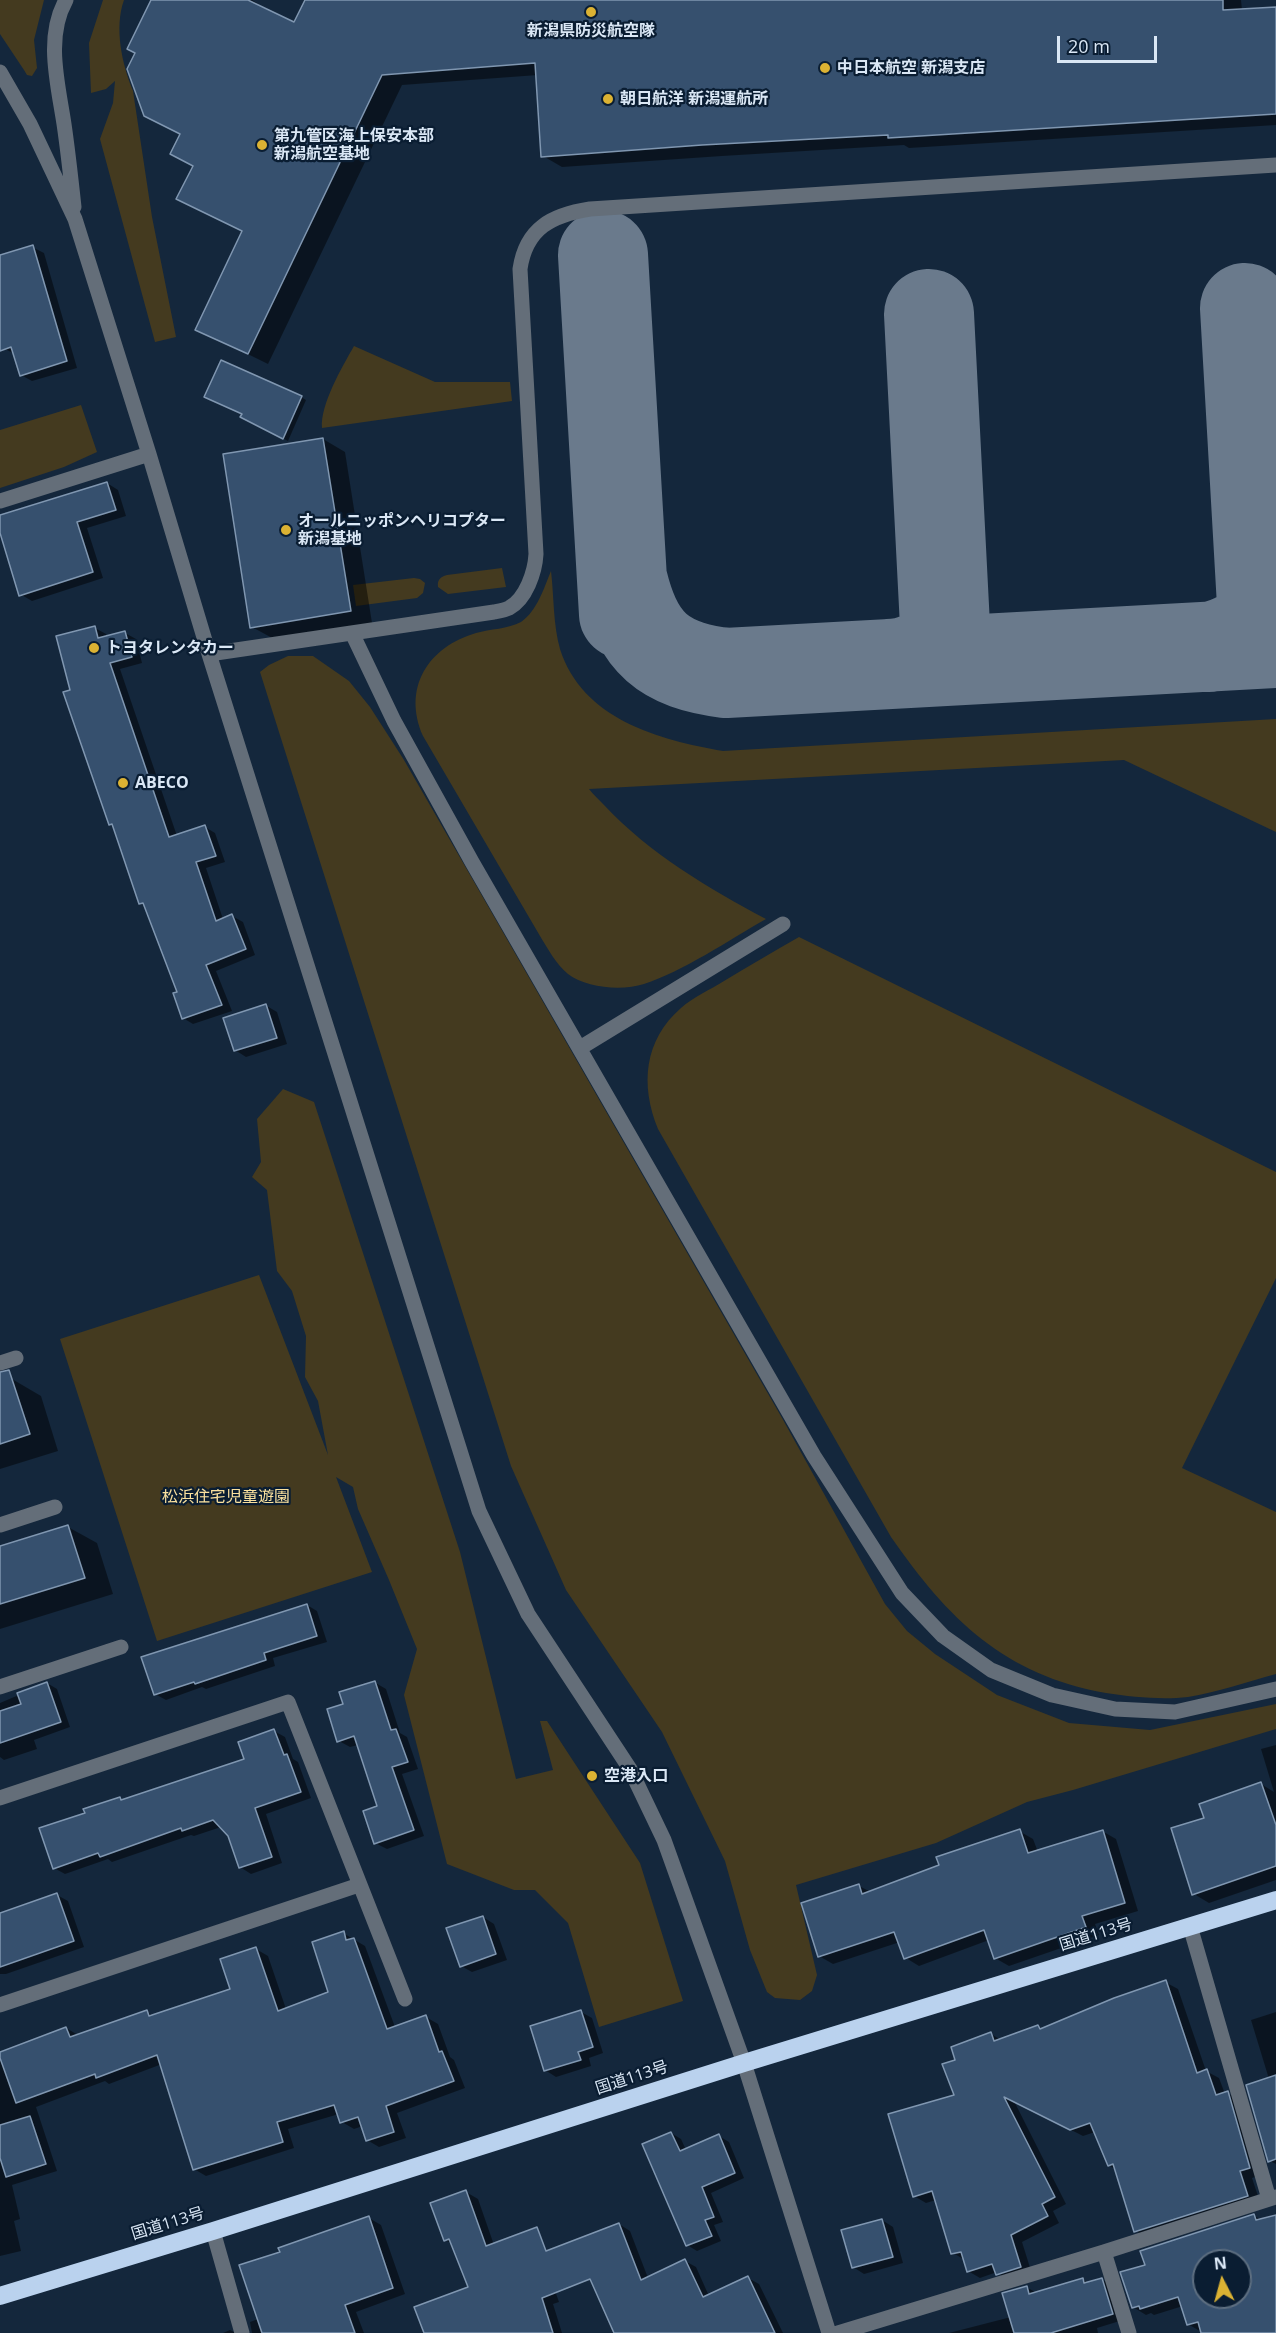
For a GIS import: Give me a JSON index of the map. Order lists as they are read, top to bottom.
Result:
{
  "streets": {
    "highway": ["国道113号"]
  },
  "parks": ["松浜住宅児童遊園"],
  "places": [
    "新潟県防災航空隊",
    "中日本航空 新潟支店",
    "朝日航洋 新潟運航所",
    "第九管区海上保安本部 新潟航空基地",
    "オールニッポンヘリコプター 新潟基地",
    "トヨタレンタカー",
    "ABECO",
    "空港入口"
  ],
  "scale_bar": "20 m",
  "north": "top"
}
